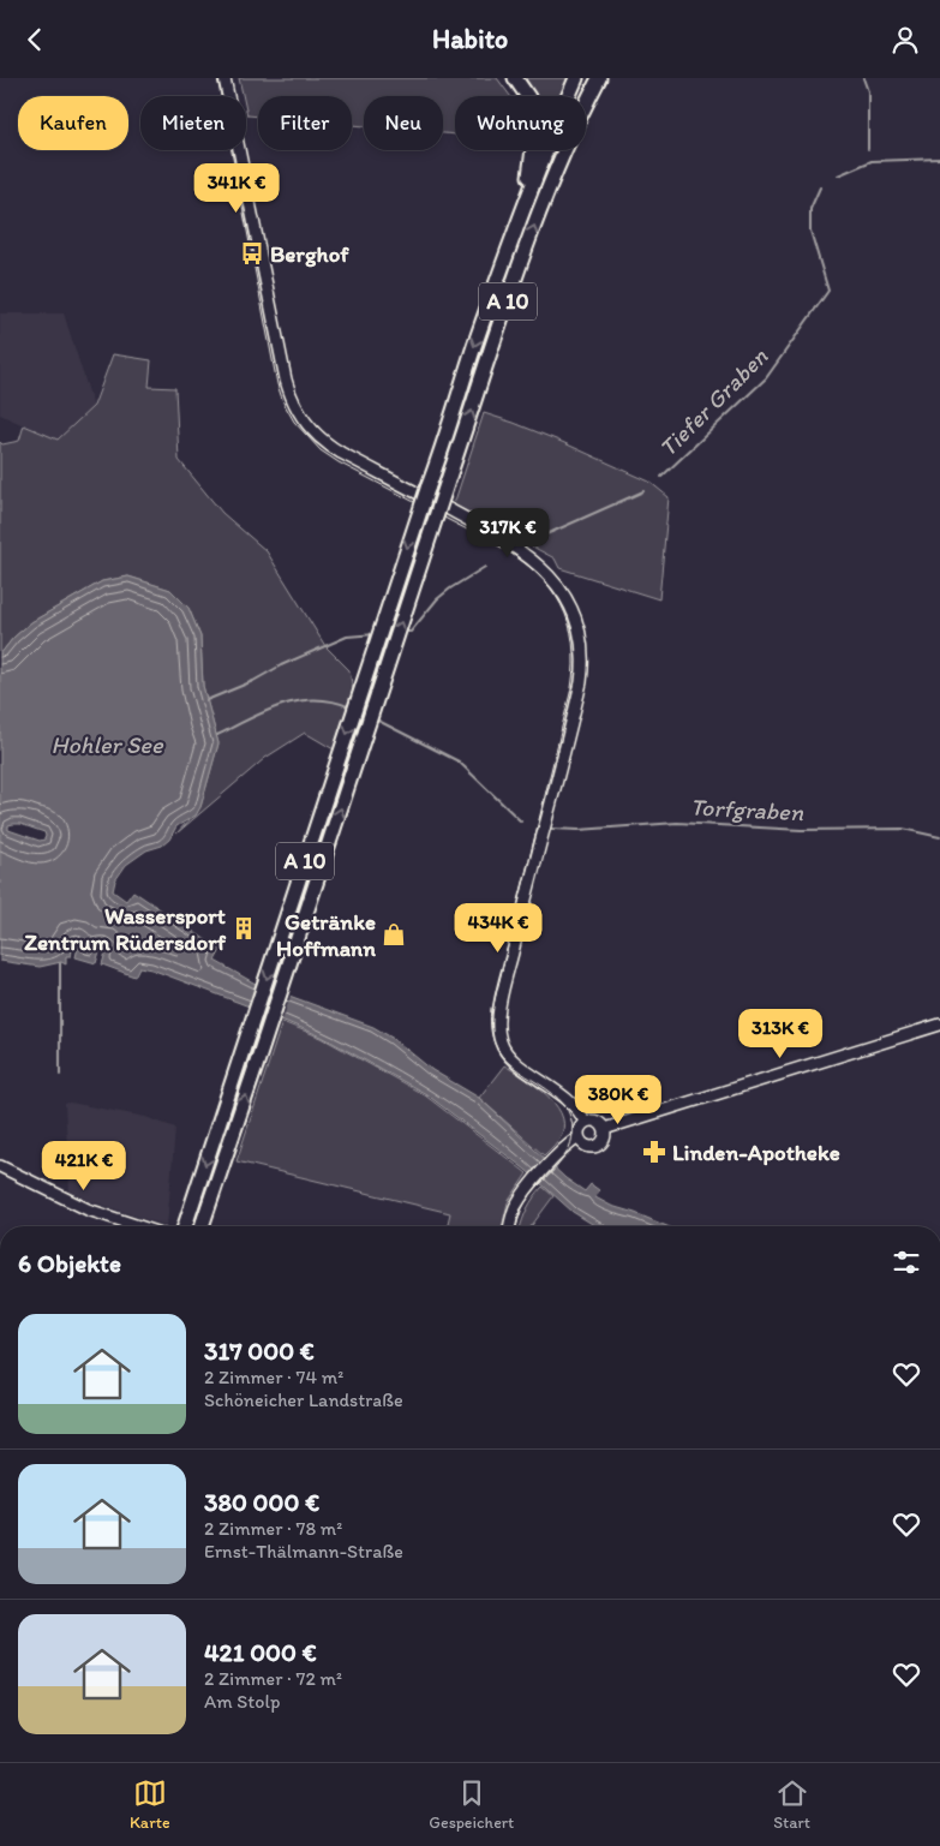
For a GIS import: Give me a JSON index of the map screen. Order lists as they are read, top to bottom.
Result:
{
  "streets": {
    "highway": ["A 10"]
  },
  "water": ["Tiefer Graben", "Hohler See", "Torfgraben"],
  "places": {
    "bus stop": ["Berghof"],
    "building": ["Wassersport Zentrum Rüdersdorf"],
    "shop": ["Getränke Hoffmann"],
    "pharmacy": ["Linden-Apotheke"]
  },
  "page": {
    "header": "Habito",
    "chip": [
      "Kaufen",
      "Mieten",
      "Filter",
      "Neu",
      "Wohnung"
    ],
    "price": [
      "341K €",
      "317K €",
      "434K €",
      "313K €",
      "380K €",
      "421K €"
    ],
    "heading": "6 Objekte",
    "list": [
      {
        "name": "317 000 €",
        "note": "2 Zimmer · 74 m² · Schöneicher Landstraße"
      },
      {
        "name": "380 000 €",
        "note": "2 Zimmer · 78 m² · Ernst-Thälmann-Straße"
      },
      {
        "name": "421 000 €",
        "note": "2 Zimmer · 72 m² · Am Stolp"
      }
    ],
    "tabs": ["Karte", "Gespeichert", "Start"]
  }
}
